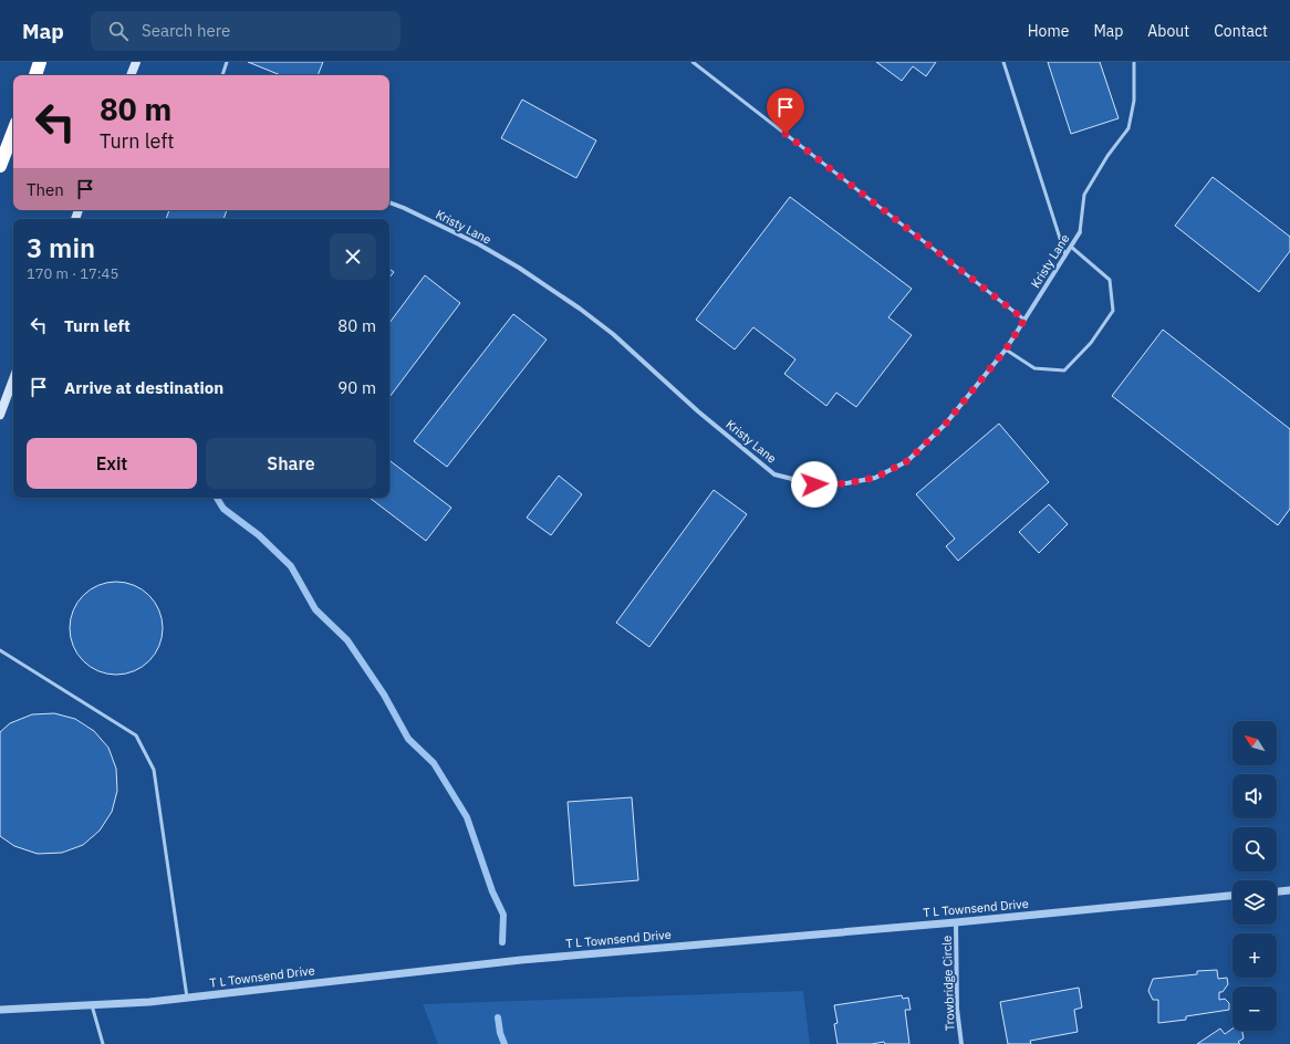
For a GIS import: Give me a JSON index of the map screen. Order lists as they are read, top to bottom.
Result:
{
  "streets": {
    "street": ["Kristy Lane", "T L Townsend Drive", "Trowbridge Circle"]
  },
  "crossings": [
    ["T L Townsend Drive", "Trowbridge Circle"]
  ],
  "north": "top left",
  "page": {
    "header": "Map",
    "search": "Search here",
    "nav": [
      "Home",
      "Map",
      "About",
      "Contact"
    ],
    "turn": ["80 m", "Turn left"],
    "then": "Then",
    "heading": ["3 min", "170 m · 17:45"],
    "list": [
      {
        "name": "Turn left",
        "value": "80 m"
      },
      {
        "name": "Arrive at destination",
        "value": "90 m"
      }
    ],
    "buttons": ["Exit", "Share"],
    "map_buttons": ["+", "−"]
  }
}
